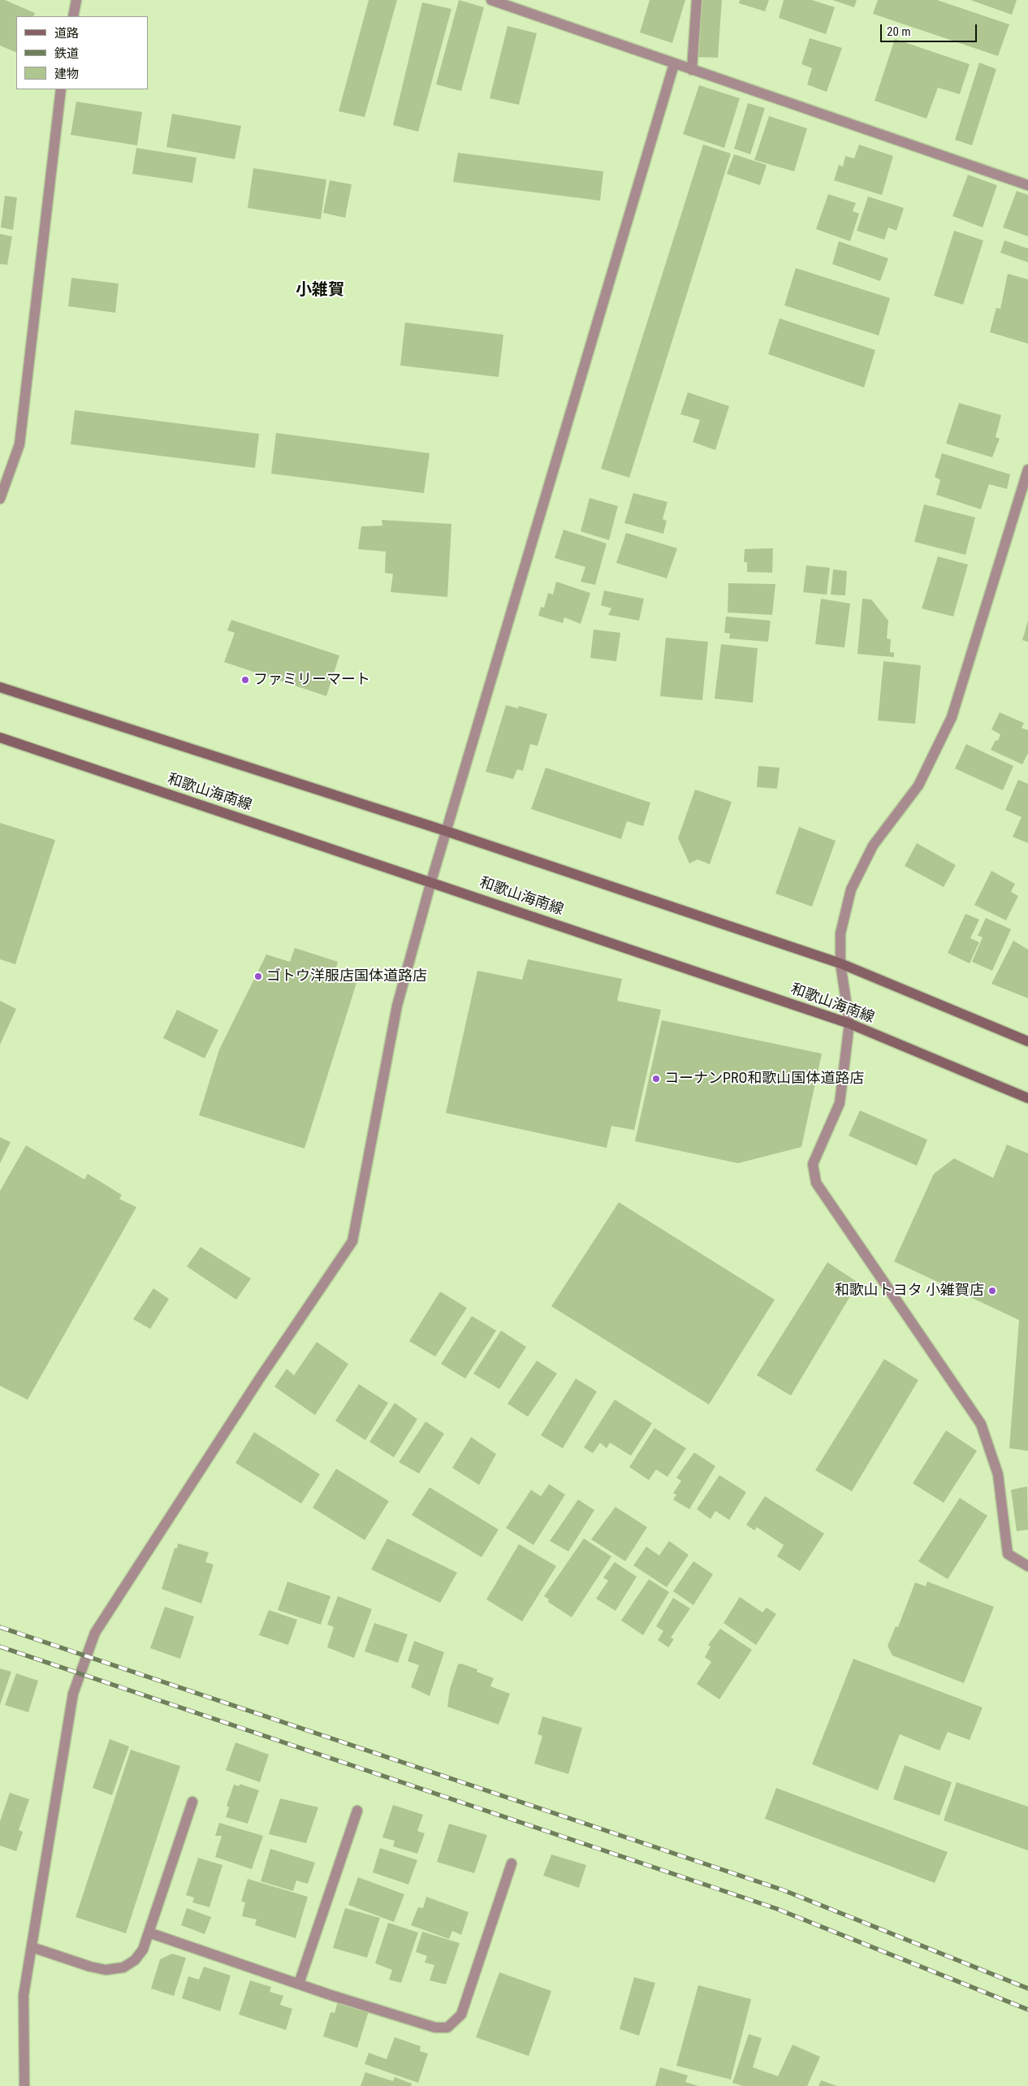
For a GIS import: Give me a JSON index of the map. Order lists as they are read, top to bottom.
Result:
{
  "streets": {
    "main road": ["和歌山海南線"]
  },
  "districts": ["小雑賀"],
  "places": [
    "ファミリーマート",
    "ゴトウ洋服店国体道路店",
    "コーナンPRO和歌山国体道路店",
    "和歌山トヨタ 小雑賀店"
  ],
  "legend": ["道路", "鉄道", "建物"],
  "scale_bar": "20 m"
}
